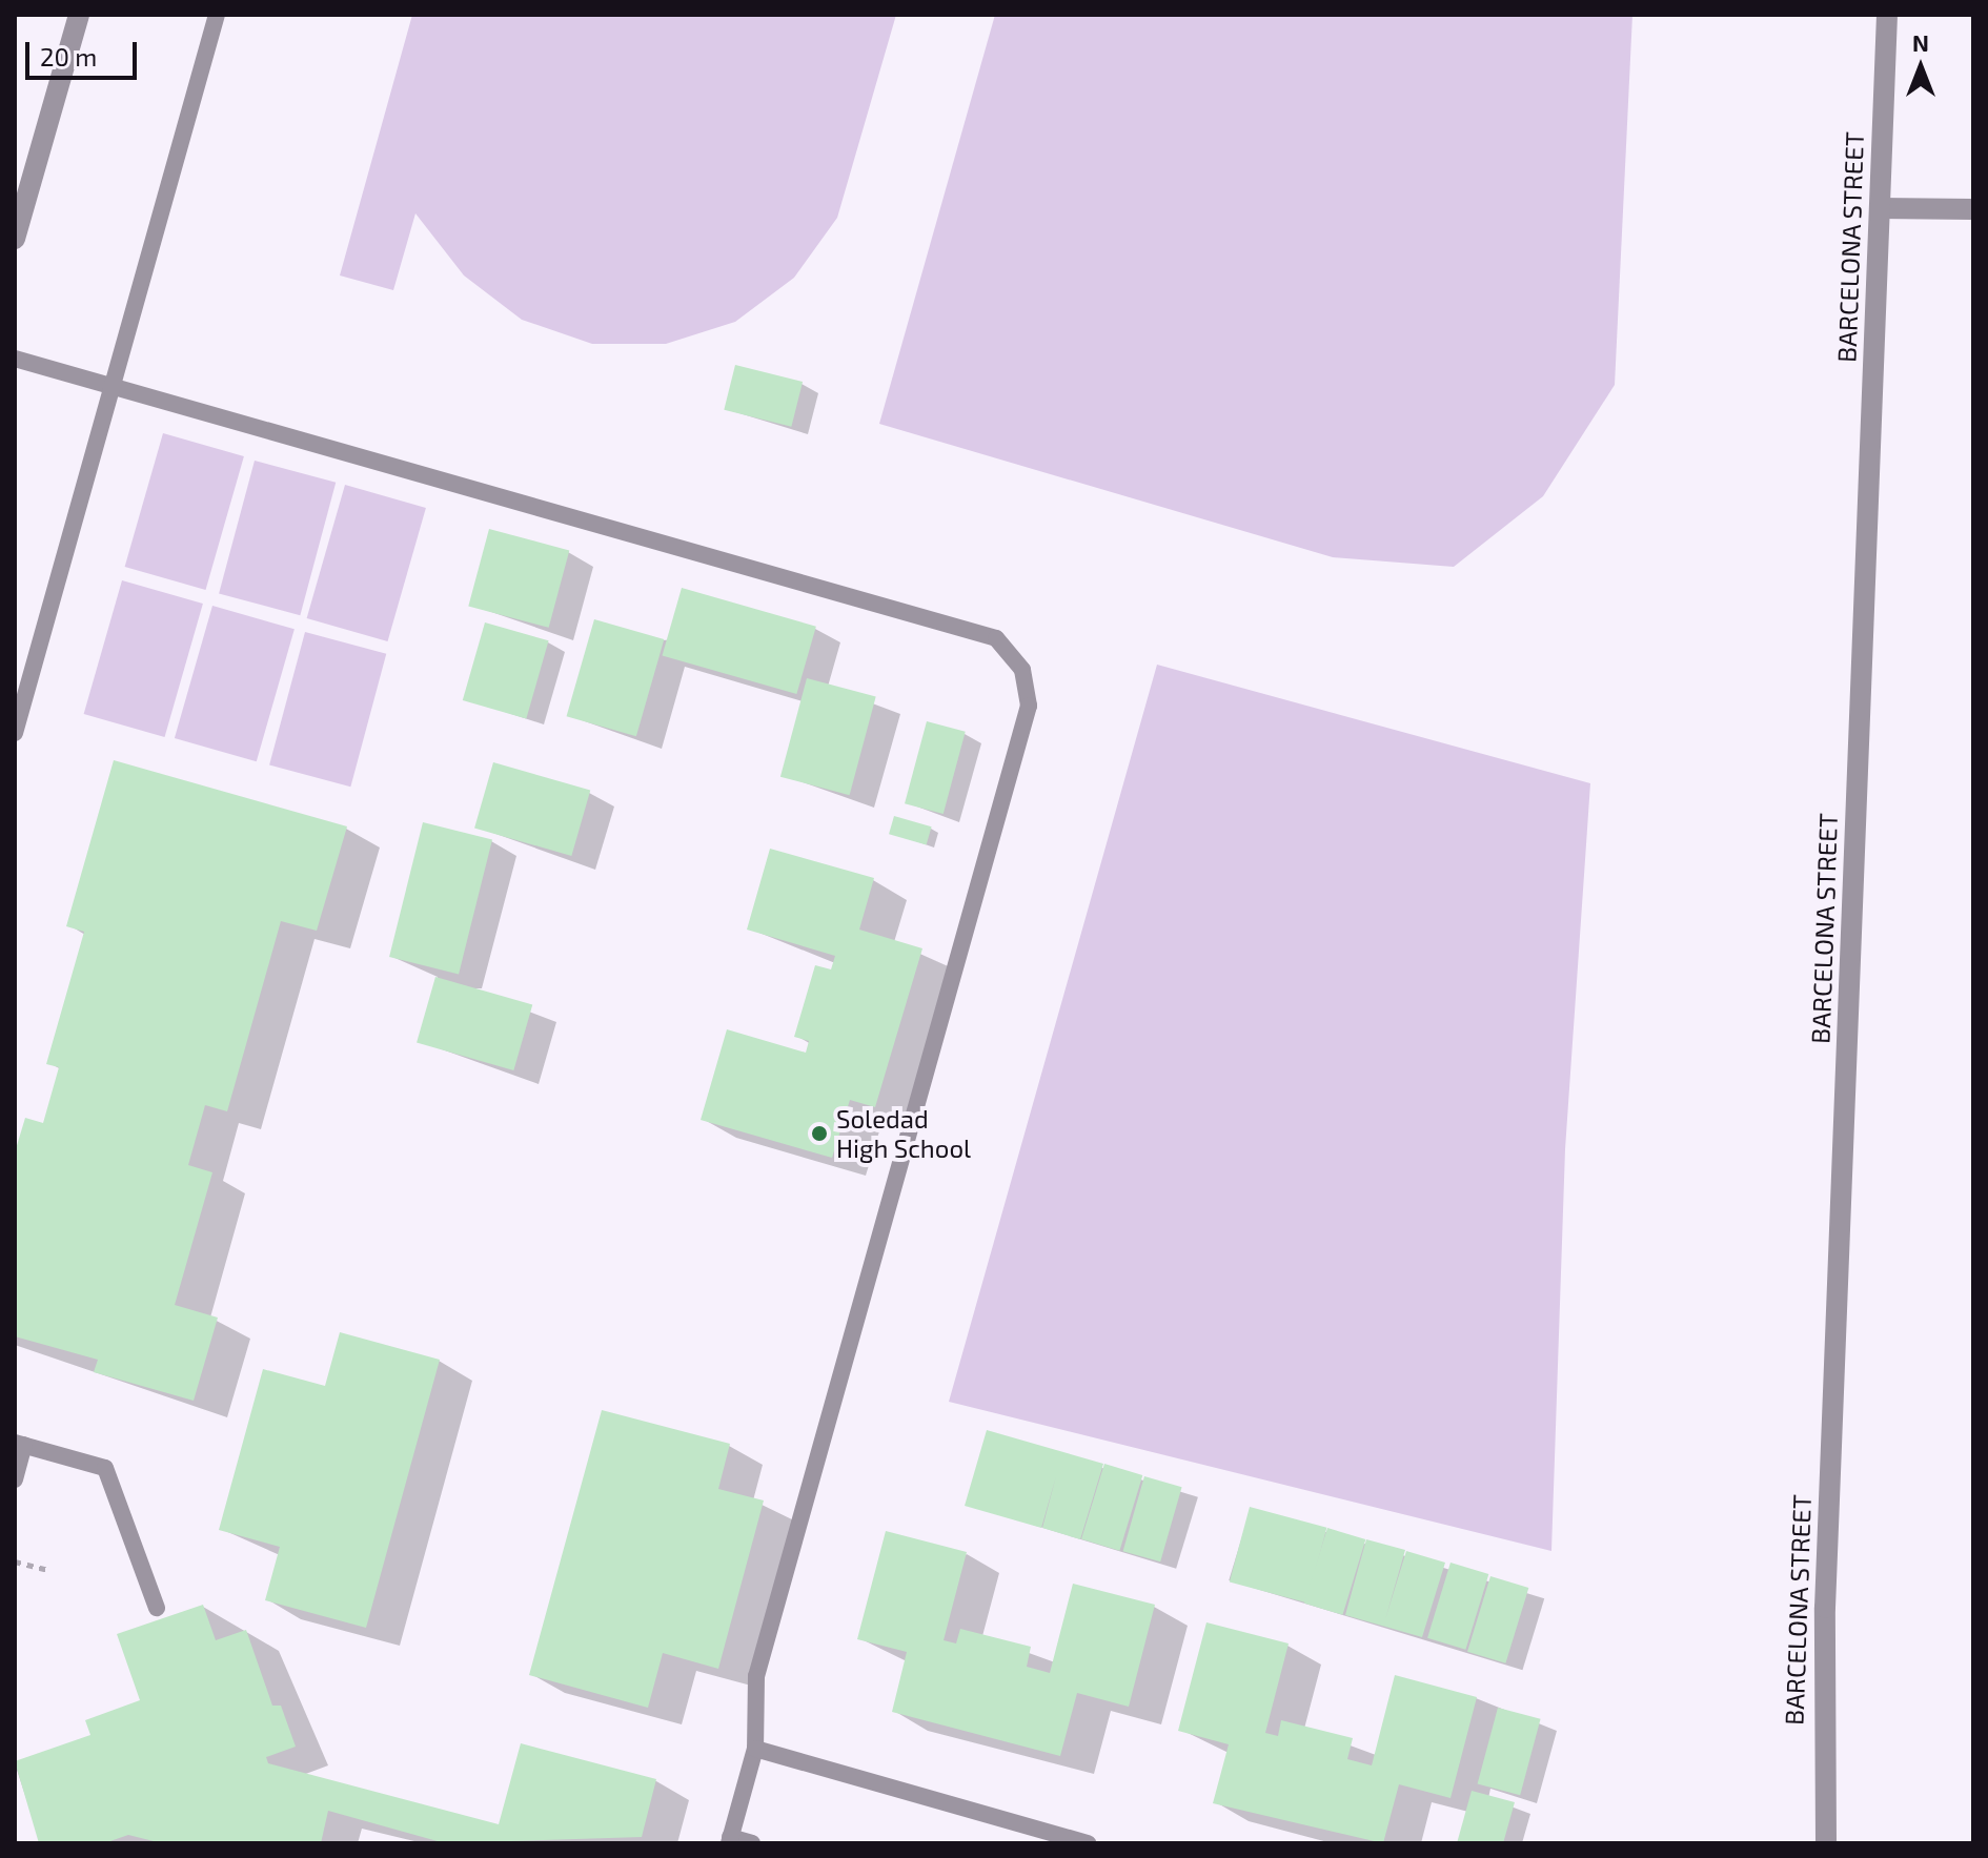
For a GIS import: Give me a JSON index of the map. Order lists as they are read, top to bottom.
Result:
{
  "streets": {
    "street": ["BARCELONA STREET"]
  },
  "places": ["Soledad High School"],
  "scale_bar": "20 m",
  "north": "top"
}
